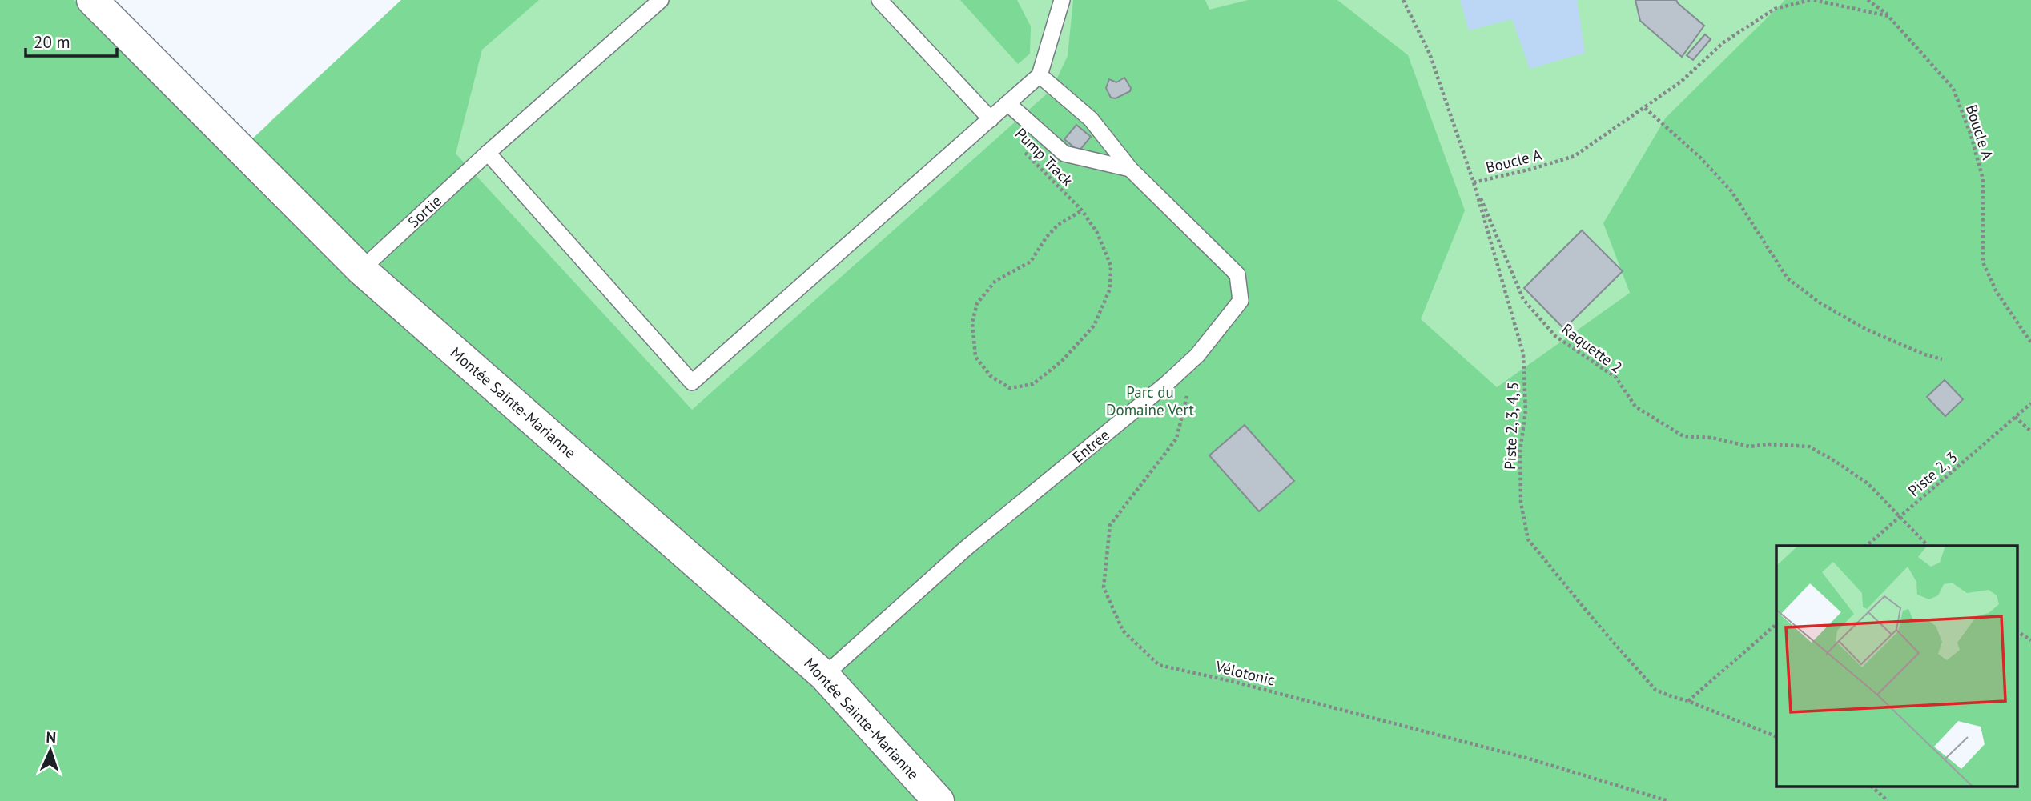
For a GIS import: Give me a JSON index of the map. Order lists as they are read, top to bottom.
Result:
{
  "streets": {
    "street": ["Montée Sainte-Marianne"],
    "lane": ["Sortie", "Entrée"],
    "path": [
      "Boucle A",
      "Pump Track",
      "Raquette 2",
      "Piste 2, 3, 4, 5",
      "Piste 2, 3",
      "Vélotonic"
    ]
  },
  "crossings": [
    ["Boucle A", "Raquette 2"],
    ["Boucle A", "Piste 2, 3, 4, 5"],
    ["Sortie", "Montée Sainte-Marianne"],
    ["Raquette 2", "Piste 2, 3, 4, 5"],
    ["Raquette 2", "Piste 2, 3"],
    ["Montée Sainte-Marianne", "Entrée"],
    ["Entrée", "Vélotonic"]
  ],
  "parks": ["Parc du Domaine Vert"],
  "scale_bar": "20 m",
  "north": "top"
}
